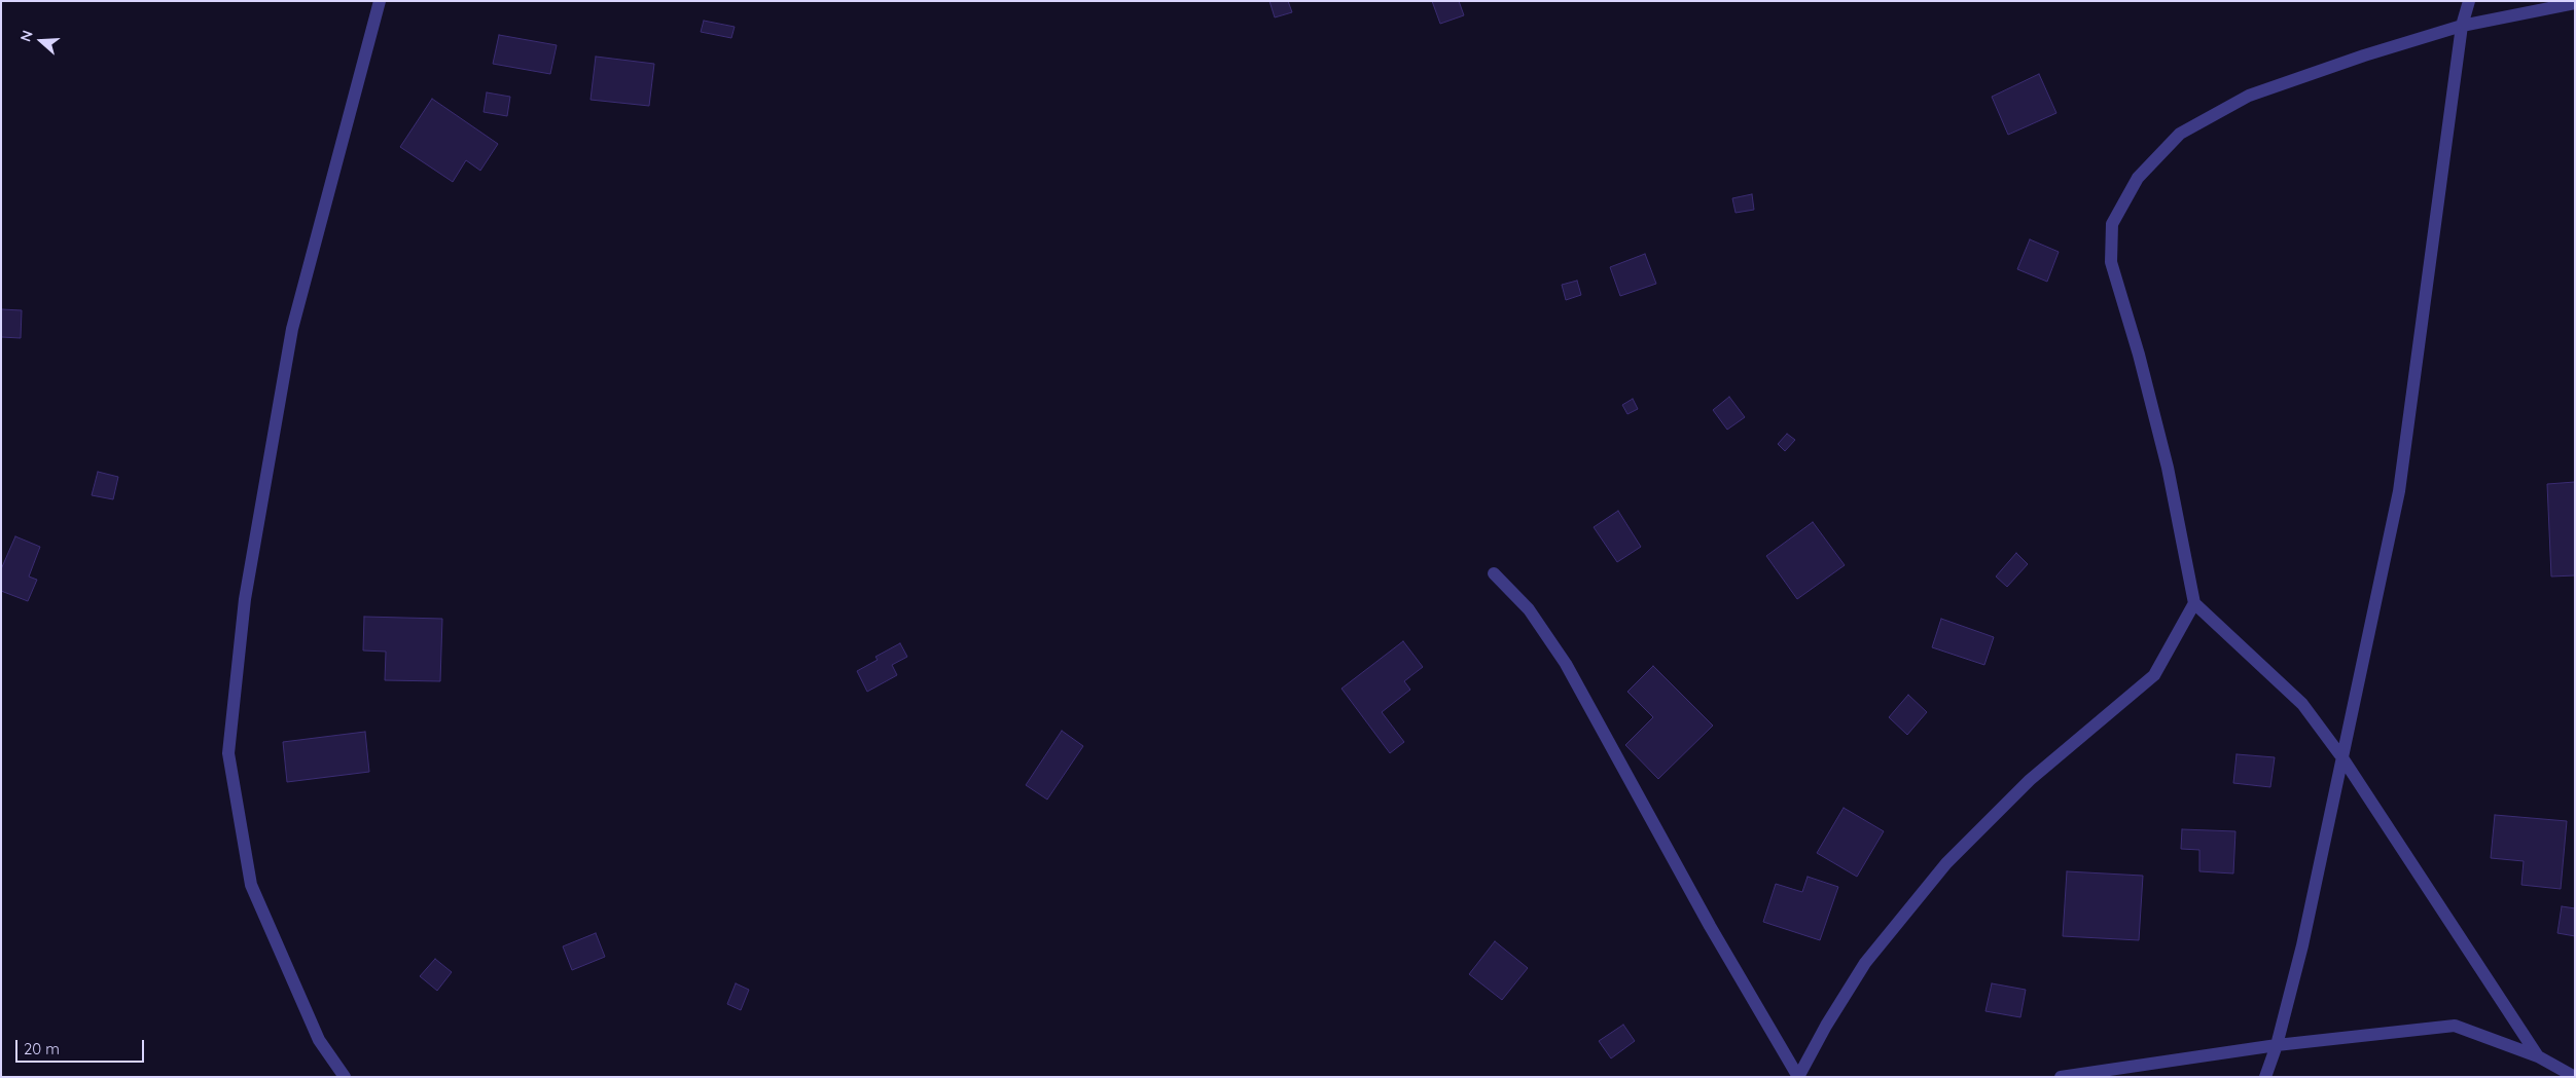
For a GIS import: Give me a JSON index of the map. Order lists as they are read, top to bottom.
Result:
{
  "scale_bar": "20 m",
  "north": "left"
}
